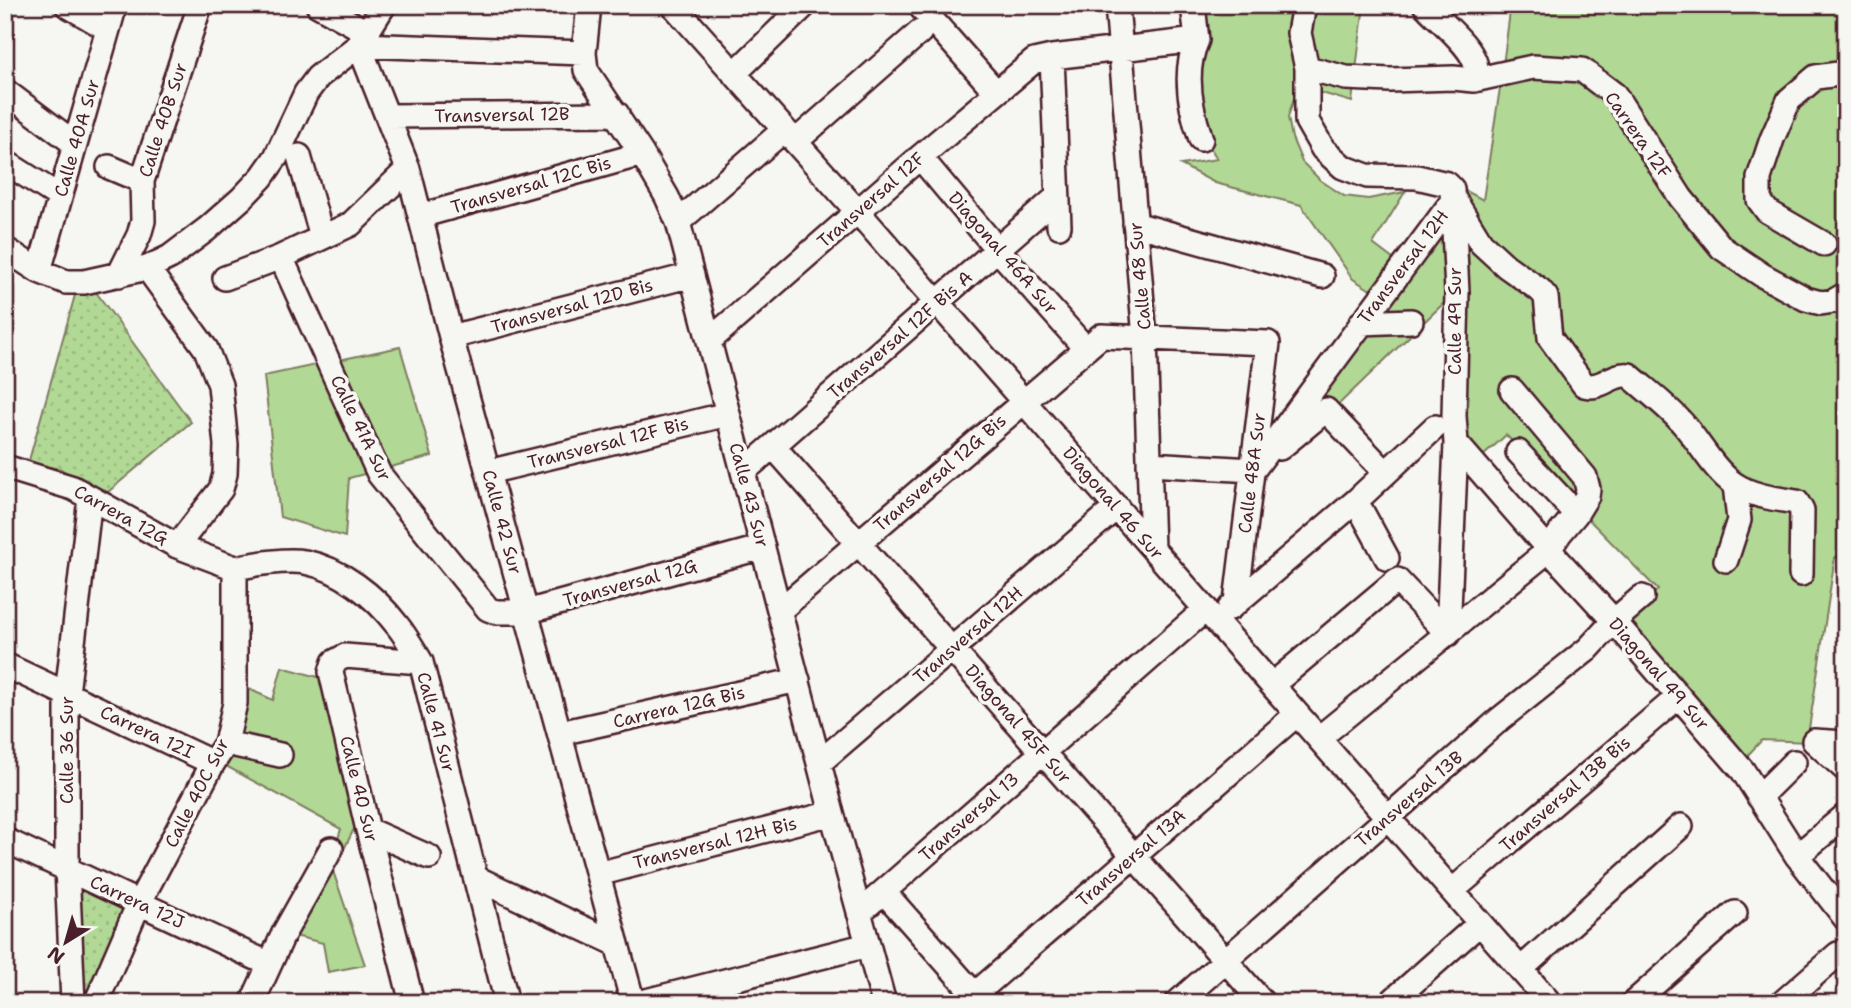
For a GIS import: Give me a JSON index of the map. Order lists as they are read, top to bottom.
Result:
{
  "streets": {
    "street": [
      "Transversal 12B",
      "Calle 40B Sur",
      "Carrera 12F",
      "Calle 40A Sur",
      "Transversal 12C Bis",
      "Transversal 12F",
      "Diagonal 46A Sur",
      "Transversal 12H",
      "Calle 48 Sur",
      "Transversal 12D Bis",
      "Calle 49 Sur",
      "Transversal 12F Bis A",
      "Calle 41A Sur",
      "Transversal 12F Bis",
      "Transversal 12G Bis",
      "Calle 48A Sur",
      "Calle 43 Sur",
      "Diagonal 46 Sur",
      "Carrera 12G",
      "Calle 42 Sur",
      "Transversal 12G",
      "Diagonal 49 Sur",
      "Carrera 12G Bis",
      "Calle 41 Sur",
      "Diagonal 45F Sur",
      "Carrera 12I",
      "Calle 36 Sur",
      "Calle 40 Sur",
      "Calle 40C Sur",
      "Transversal 13B Bis",
      "Transversal 13B",
      "Transversal 13",
      "Transversal 12H Bis",
      "Transversal 13A",
      "Carrera 12J"
    ]
  },
  "crossings": [
    ["Transversal 12B", "Calle 43 Sur"],
    ["Transversal 12B", "Calle 42 Sur"],
    ["Transversal 12C Bis", "Calle 43 Sur"],
    ["Transversal 12C Bis", "Calle 42 Sur"],
    ["Transversal 12F", "Diagonal 46A Sur"],
    ["Transversal 12F", "Calle 43 Sur"],
    ["Transversal 12F", "Diagonal 46 Sur"],
    ["Diagonal 46A Sur", "Transversal 12F Bis A"],
    ["Diagonal 46A Sur", "Transversal 12G Bis"],
    ["Transversal 12H", "Calle 49 Sur"],
    ["Transversal 12H", "Calle 48A Sur"],
    ["Transversal 12H", "Calle 43 Sur"],
    ["Transversal 12H", "Diagonal 46 Sur"],
    ["Transversal 12H", "Diagonal 45F Sur"],
    ["Calle 48 Sur", "Calle 48A Sur"],
    ["Calle 48 Sur", "Diagonal 46 Sur"],
    ["Transversal 12D Bis", "Calle 43 Sur"],
    ["Transversal 12D Bis", "Calle 42 Sur"],
    ["Calle 49 Sur", "Diagonal 49 Sur"],
    ["Transversal 12F Bis A", "Calle 43 Sur"],
    ["Transversal 12F Bis A", "Diagonal 46 Sur"],
    ["Transversal 12F Bis A", "Diagonal 45F Sur"],
    ["Calle 41A Sur", "Transversal 12G"],
    ["Transversal 12F Bis", "Calle 43 Sur"],
    ["Transversal 12F Bis", "Calle 42 Sur"],
    ["Transversal 12G Bis", "Calle 43 Sur"],
    ["Transversal 12G Bis", "Diagonal 46 Sur"],
    ["Transversal 12G Bis", "Diagonal 45F Sur"],
    ["Calle 48A Sur", "Transversal 13"],
    ["Calle 43 Sur", "Transversal 12G"],
    ["Calle 43 Sur", "Carrera 12G Bis"],
    ["Calle 43 Sur", "Transversal 13"],
    ["Calle 43 Sur", "Transversal 12H Bis"],
    ["Diagonal 46 Sur", "Transversal 13B Bis"],
    ["Diagonal 46 Sur", "Transversal 13B"],
    ["Diagonal 46 Sur", "Transversal 13"],
    ["Diagonal 46 Sur", "Transversal 13A"],
    ["Carrera 12G", "Calle 41 Sur"],
    ["Carrera 12G", "Calle 36 Sur"],
    ["Carrera 12G", "Calle 40C Sur"],
    ["Calle 42 Sur", "Transversal 12G"],
    ["Calle 42 Sur", "Carrera 12G Bis"],
    ["Calle 42 Sur", "Transversal 12H Bis"],
    ["Diagonal 49 Sur", "Transversal 13B Bis"],
    ["Diagonal 49 Sur", "Transversal 13B"],
    ["Calle 41 Sur", "Calle 40 Sur"],
    ["Calle 41 Sur", "Calle 40C Sur"],
    ["Diagonal 45F Sur", "Transversal 13B"],
    ["Diagonal 45F Sur", "Transversal 13"],
    ["Diagonal 45F Sur", "Transversal 13A"],
    ["Carrera 12I", "Calle 36 Sur"],
    ["Carrera 12I", "Calle 40C Sur"],
    ["Calle 36 Sur", "Carrera 12J"],
    ["Calle 40C Sur", "Carrera 12J"]
  ],
  "north": "bottom left"
}
